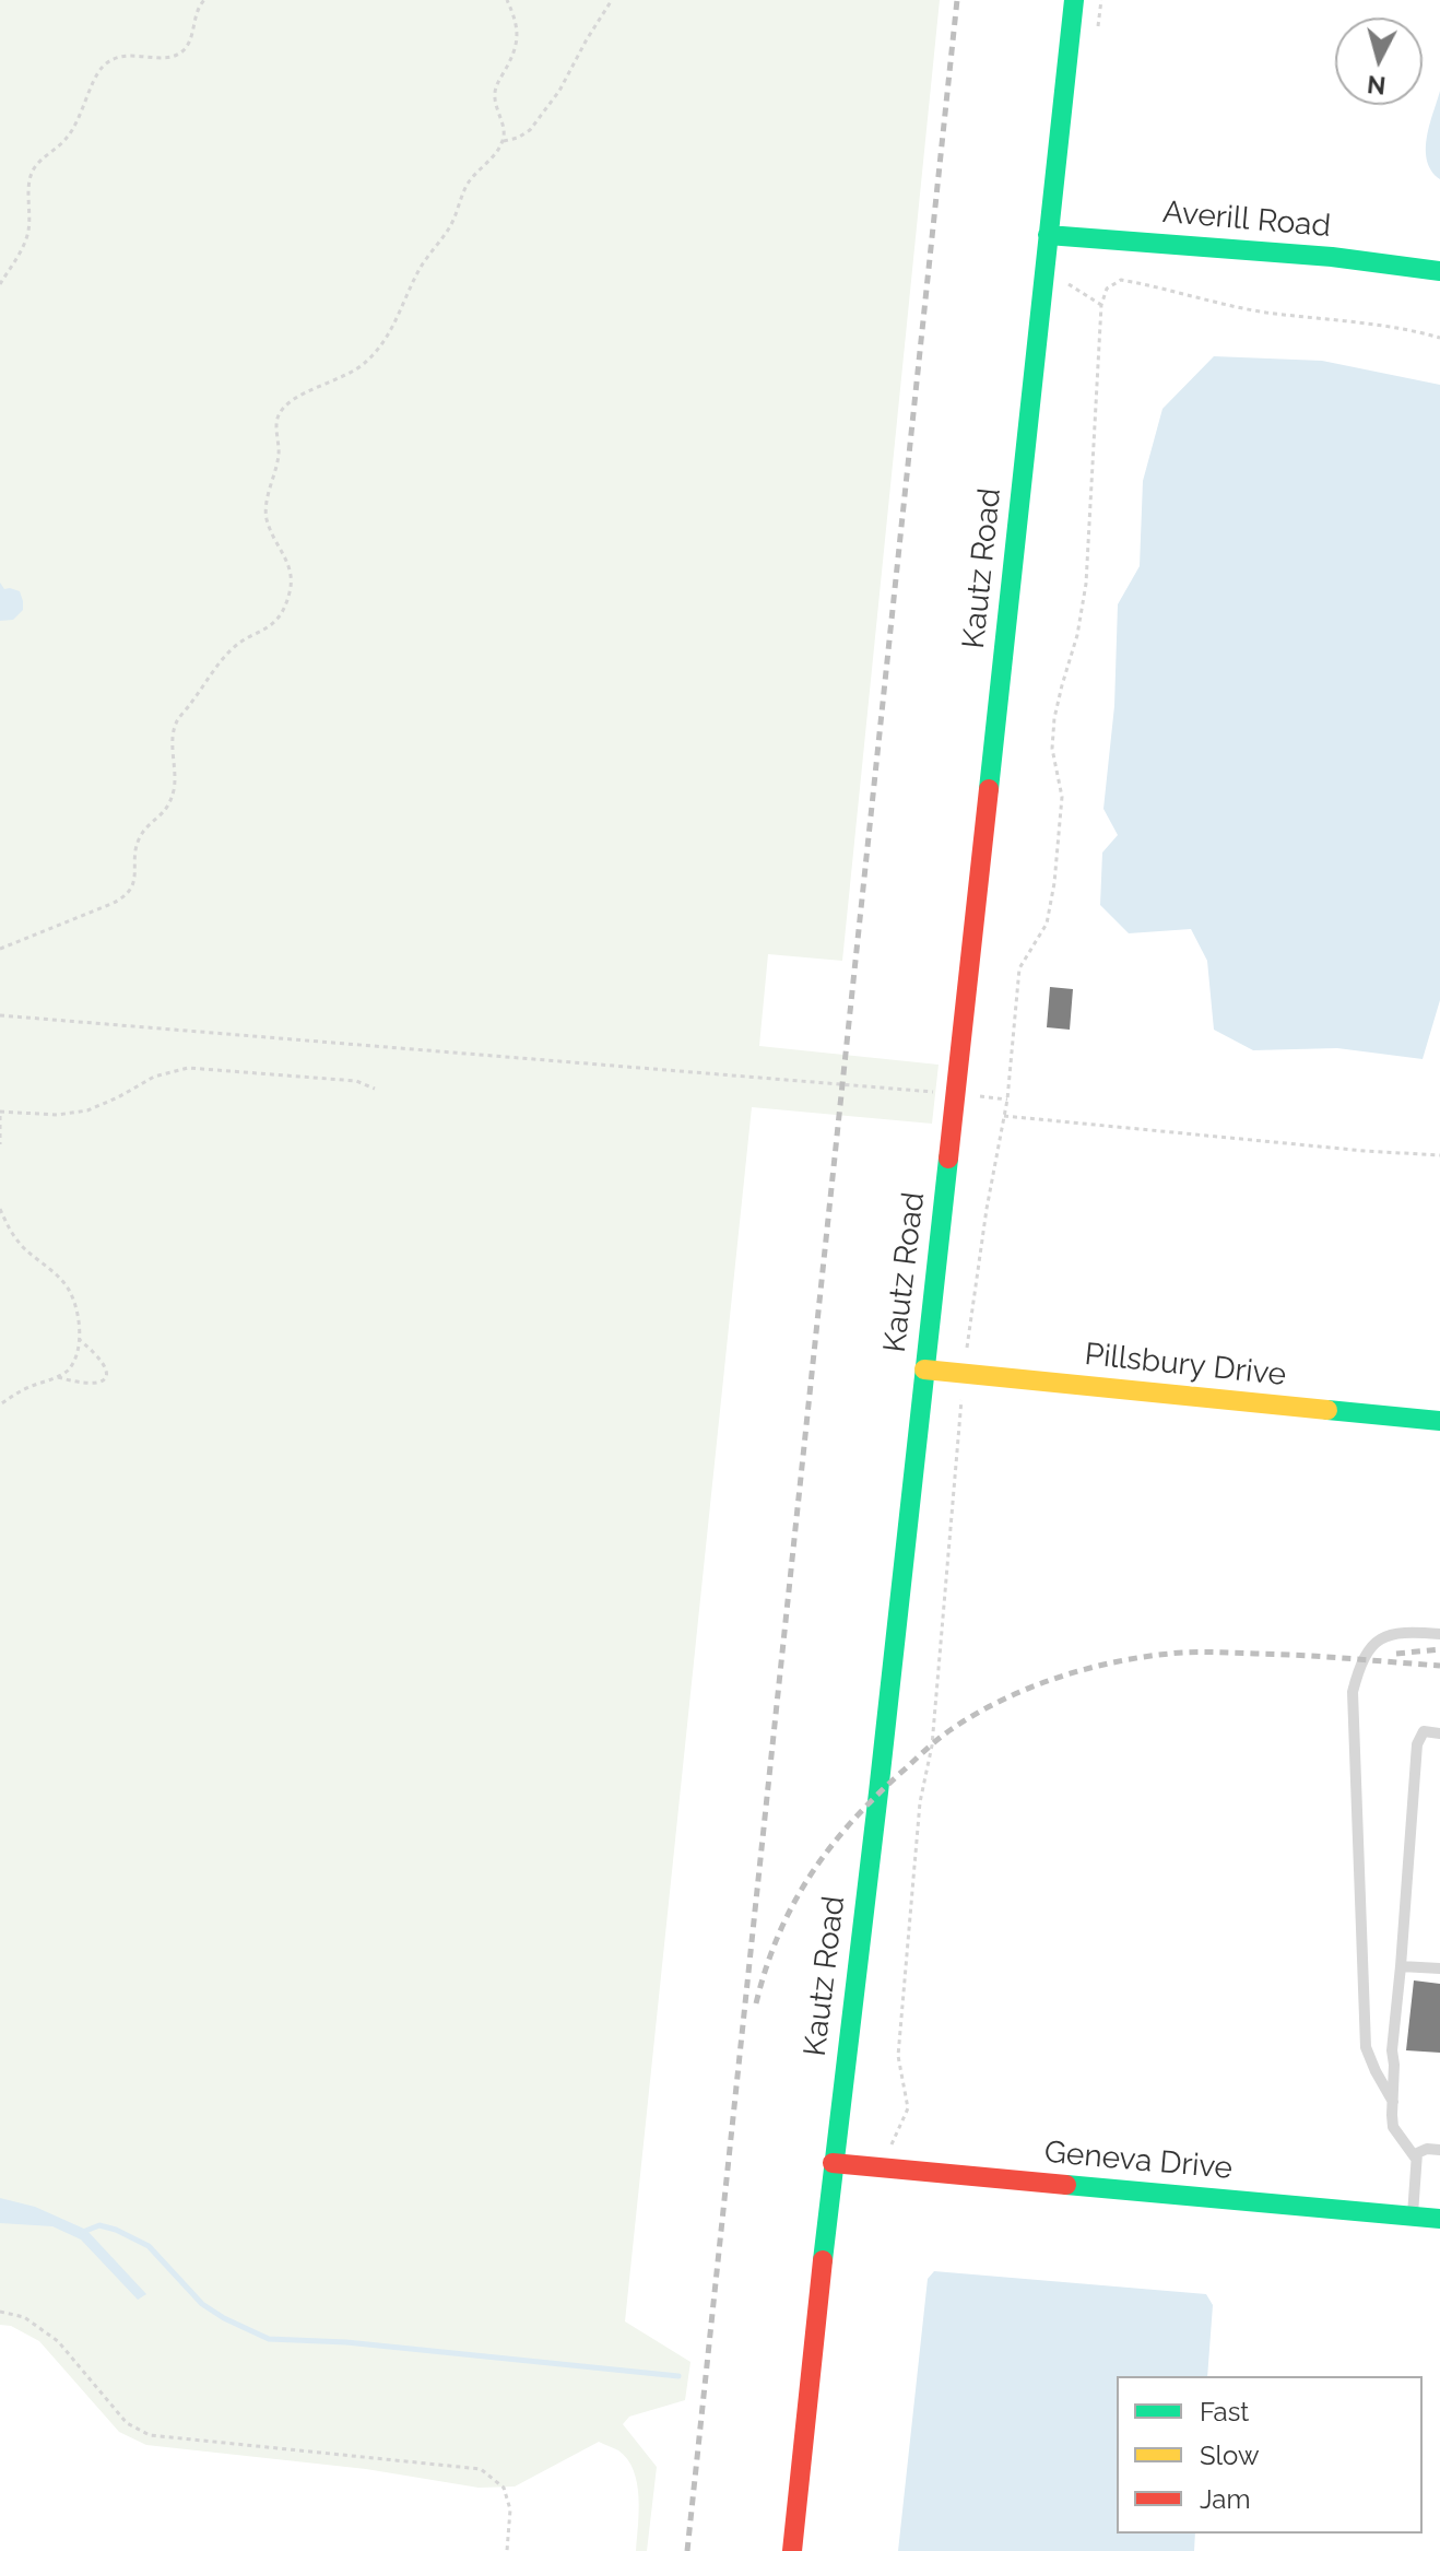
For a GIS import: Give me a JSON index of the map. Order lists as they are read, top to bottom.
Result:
{
  "streets": {
    "street": [
      "Averill Road",
      "Kautz Road",
      "Pillsbury Drive",
      "Geneva Drive"
    ]
  },
  "crossings": [
    ["Averill Road", "Kautz Road"],
    ["Kautz Road", "Pillsbury Drive"],
    ["Kautz Road", "Geneva Drive"]
  ],
  "legend": ["Fast", "Slow", "Jam"],
  "north": "bottom"
}
